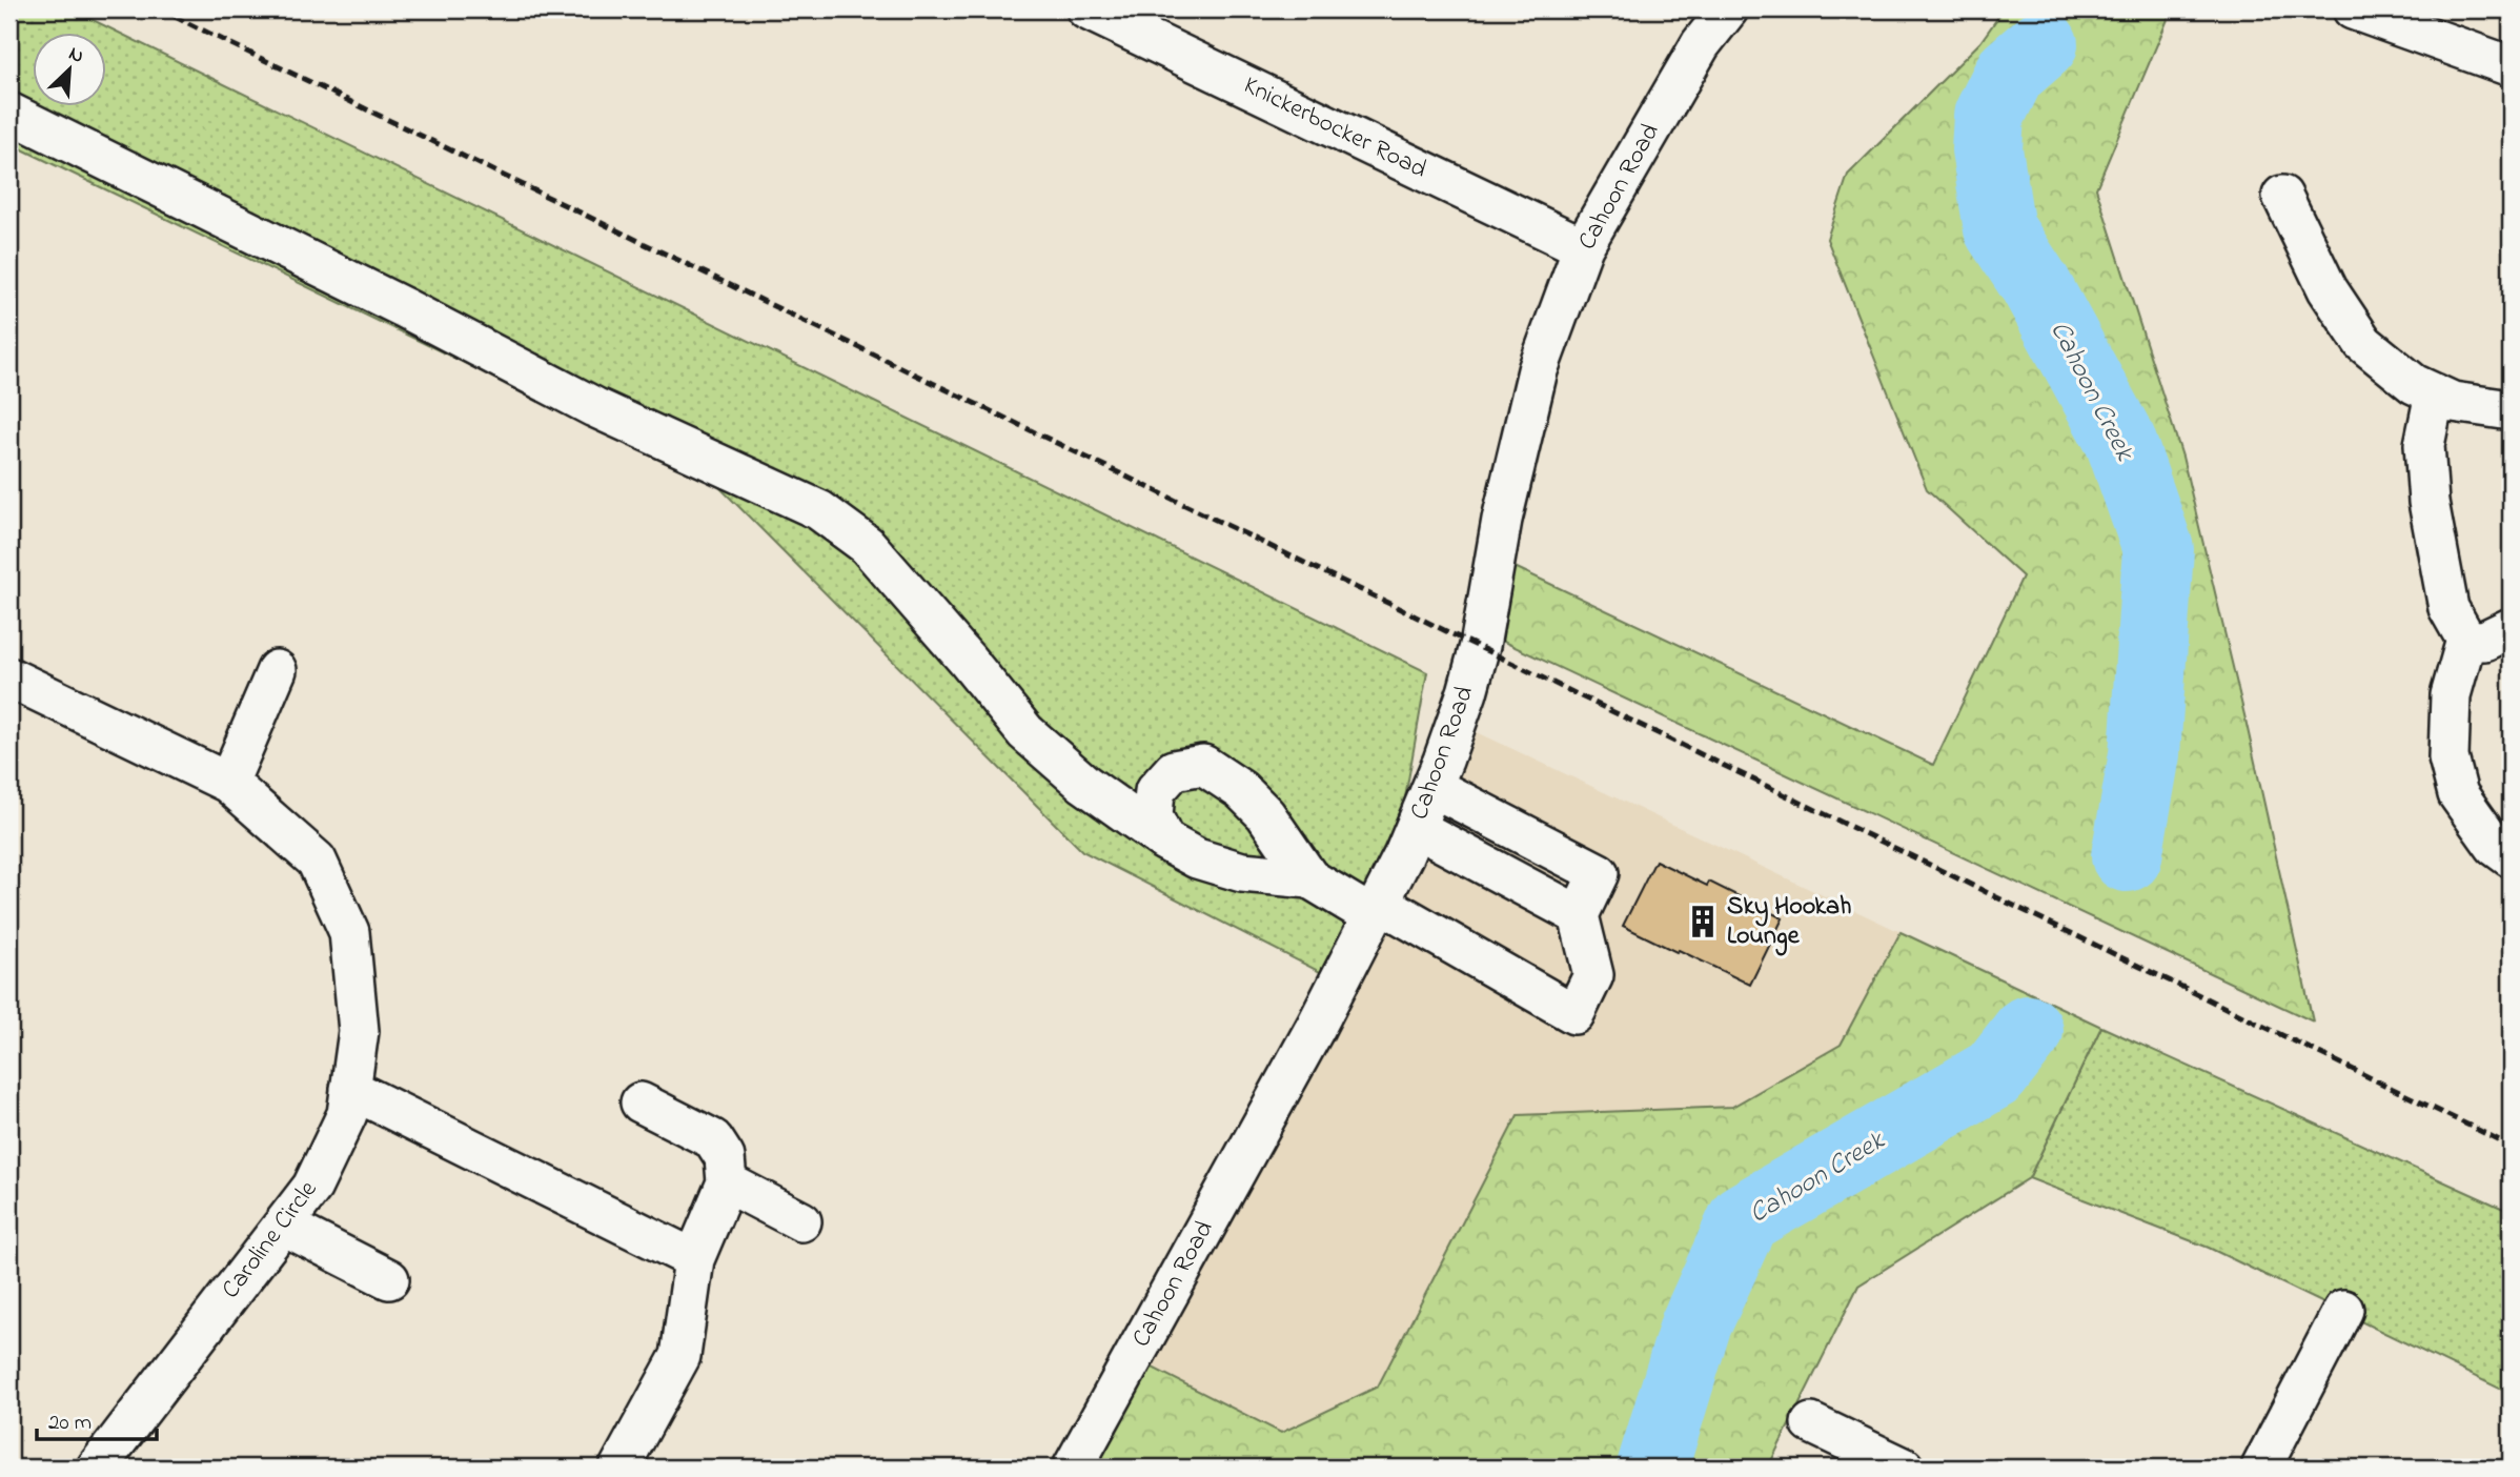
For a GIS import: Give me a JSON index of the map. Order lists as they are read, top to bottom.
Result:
{
  "streets": {
    "street": ["Knickerbocker Road", "Cahoon Road", "Caroline Circle"]
  },
  "crossings": [
    ["Knickerbocker Road", "Cahoon Road"]
  ],
  "water": ["Cahoon Creek"],
  "places": {
    "building": ["Sky Hookah Lounge"]
  },
  "scale_bar": "20 m",
  "north": "top right"
}
